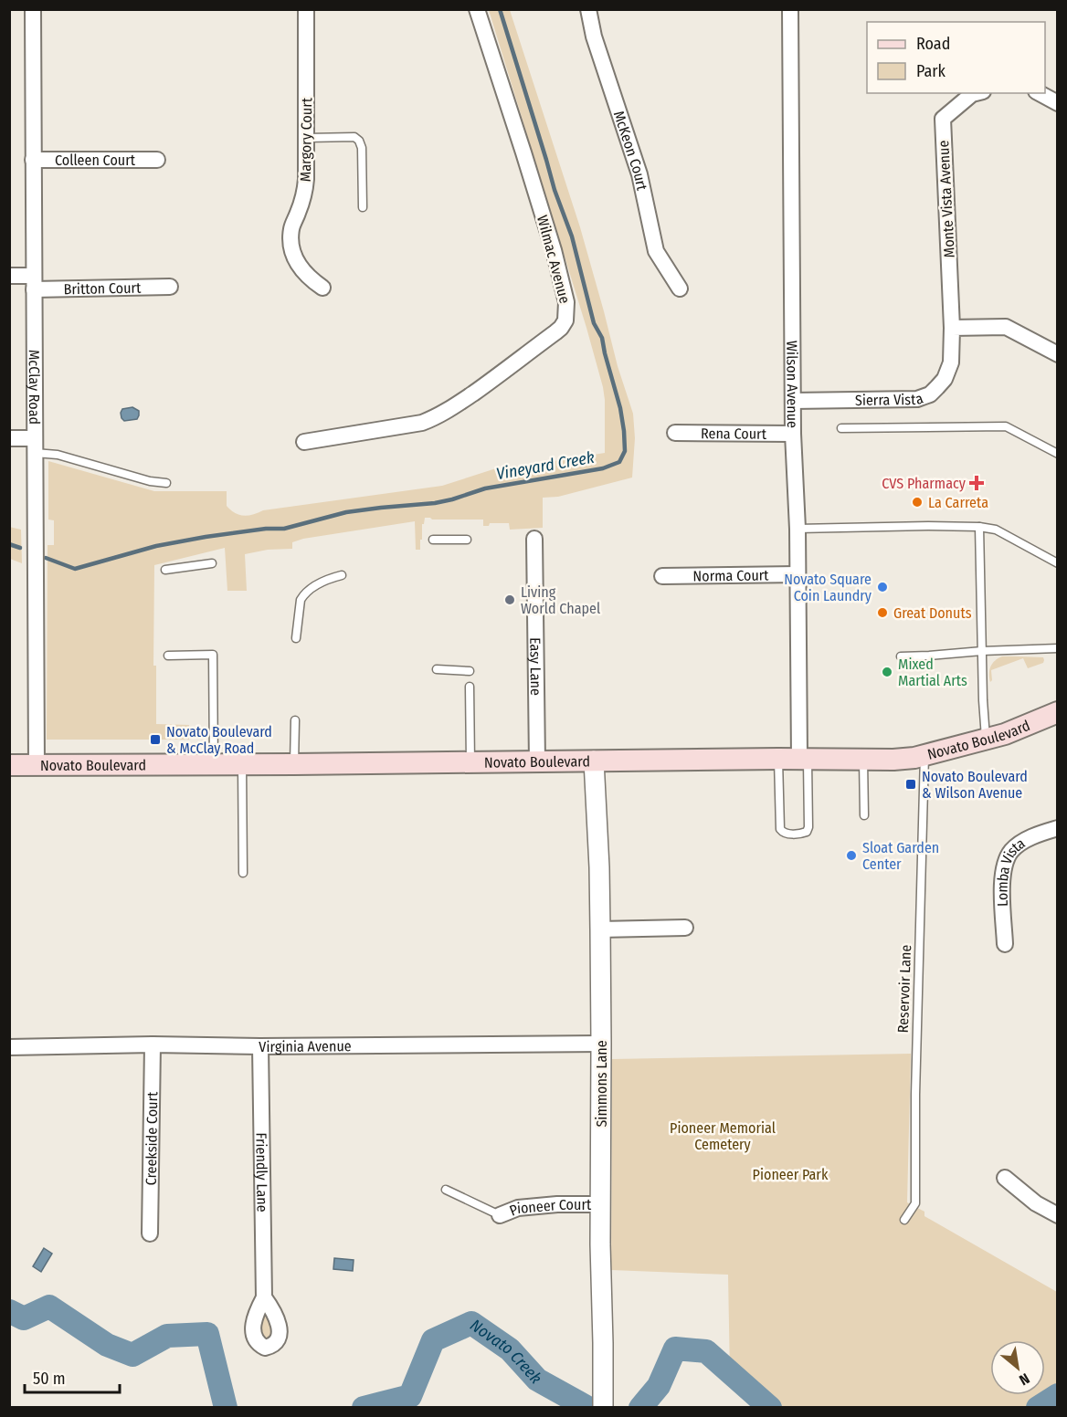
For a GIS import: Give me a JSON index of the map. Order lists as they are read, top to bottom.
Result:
{
  "streets": {
    "main road": ["Novato Boulevard"],
    "street": [
      "Margory Court",
      "McKeon Court",
      "Colleen Court",
      "Monte Vista Avenue",
      "Wilmac Avenue",
      "Britton Court",
      "Wilson Avenue",
      "McClay Road",
      "Sierra Vista",
      "Rena Court",
      "Norma Court",
      "Easy Lane",
      "Lomba Vista",
      "Virginia Avenue",
      "Simmons Lane",
      "Creekside Court",
      "Friendly Lane",
      "Pioneer Court"
    ],
    "lane": ["Reservoir Lane"]
  },
  "crossings": [
    ["Colleen Court", "McClay Road"],
    ["Monte Vista Avenue", "Sierra Vista"],
    ["Britton Court", "McClay Road"],
    ["Wilson Avenue", "Sierra Vista"],
    ["Wilson Avenue", "Rena Court"],
    ["Wilson Avenue", "Norma Court"],
    ["Wilson Avenue", "Novato Boulevard"],
    ["McClay Road", "Novato Boulevard"],
    ["Easy Lane", "Novato Boulevard"],
    ["Novato Boulevard", "Reservoir Lane"],
    ["Novato Boulevard", "Simmons Lane"],
    ["Virginia Avenue", "Simmons Lane"],
    ["Virginia Avenue", "Creekside Court"],
    ["Virginia Avenue", "Friendly Lane"],
    ["Simmons Lane", "Pioneer Court"]
  ],
  "water": ["Vineyard Creek", "Novato Creek"],
  "parks": ["Pioneer Memorial Cemetery", "Pioneer Park"],
  "places": {
    "health": ["CVS Pharmacy"],
    "other": [
      "La Carreta",
      "Novato Square Coin Laundry",
      "Living World Chapel",
      "Great Donuts",
      "Mixed Martial Arts",
      "Sloat Garden Center"
    ],
    "transit": ["Novato Boulevard & McClay Road", "Novato Boulevard & Wilson Avenue"]
  },
  "legend": ["Road", "Park"],
  "scale_bar": "50 m",
  "north": "bottom right"
}
